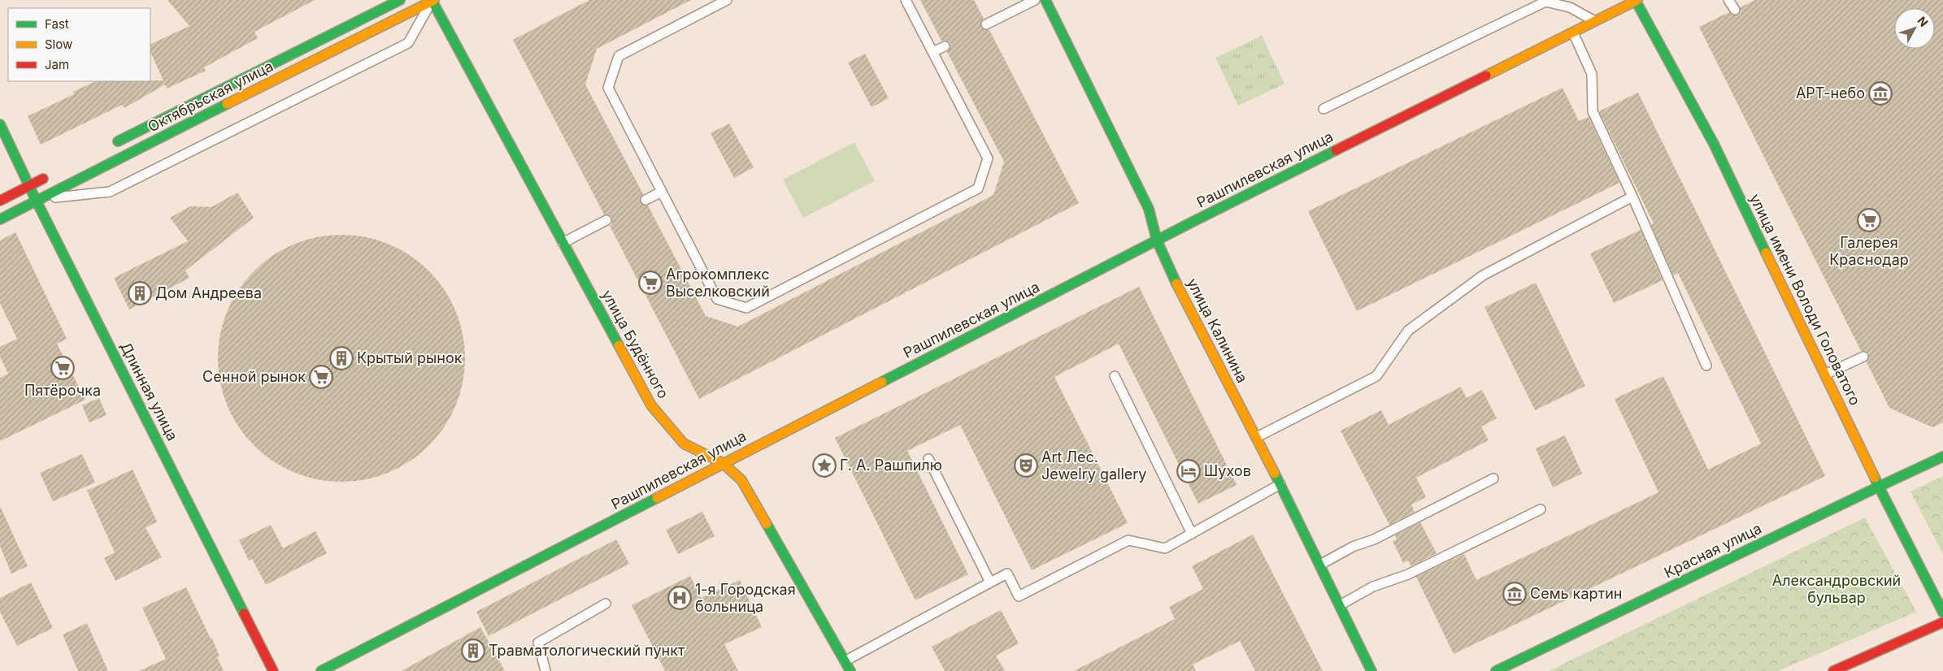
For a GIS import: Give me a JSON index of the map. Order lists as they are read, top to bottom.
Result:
{
  "streets": {
    "street": [
      "Октябрьская улица",
      "Рашпилевская улица",
      "улица имени Володи Головатого",
      "улица Калинина",
      "улица Будённого",
      "Длинная улица",
      "Красная улица"
    ]
  },
  "crossings": [
    ["Октябрьская улица", "улица Будённого"],
    ["Октябрьская улица", "Длинная улица"],
    ["Рашпилевская улица", "улица имени Володи Головатого"],
    ["Рашпилевская улица", "улица Калинина"],
    ["Рашпилевская улица", "улица Будённого"],
    ["улица имени Володи Головатого", "Красная улица"]
  ],
  "parks": ["Александровский бульвар"],
  "places": {
    "museum": ["АРТ-небо", "Семь картин"],
    "supermarket": [
      "Галерея Краснодар",
      "Агрокомплекс Выселковский",
      "Пятёрочка",
      "Сенной рынок"
    ],
    "building": ["Дом Андреева", "Крытый рынок", "Травматологический пункт"],
    "place": ["Г. А. Рашпилю"],
    "theatre": ["Art Лес. Jewelry gallery"],
    "hotel": ["Шухов"],
    "hospital": ["1-я Городская больница"]
  },
  "legend": ["Fast", "Slow", "Jam"],
  "north": "top right"
}
